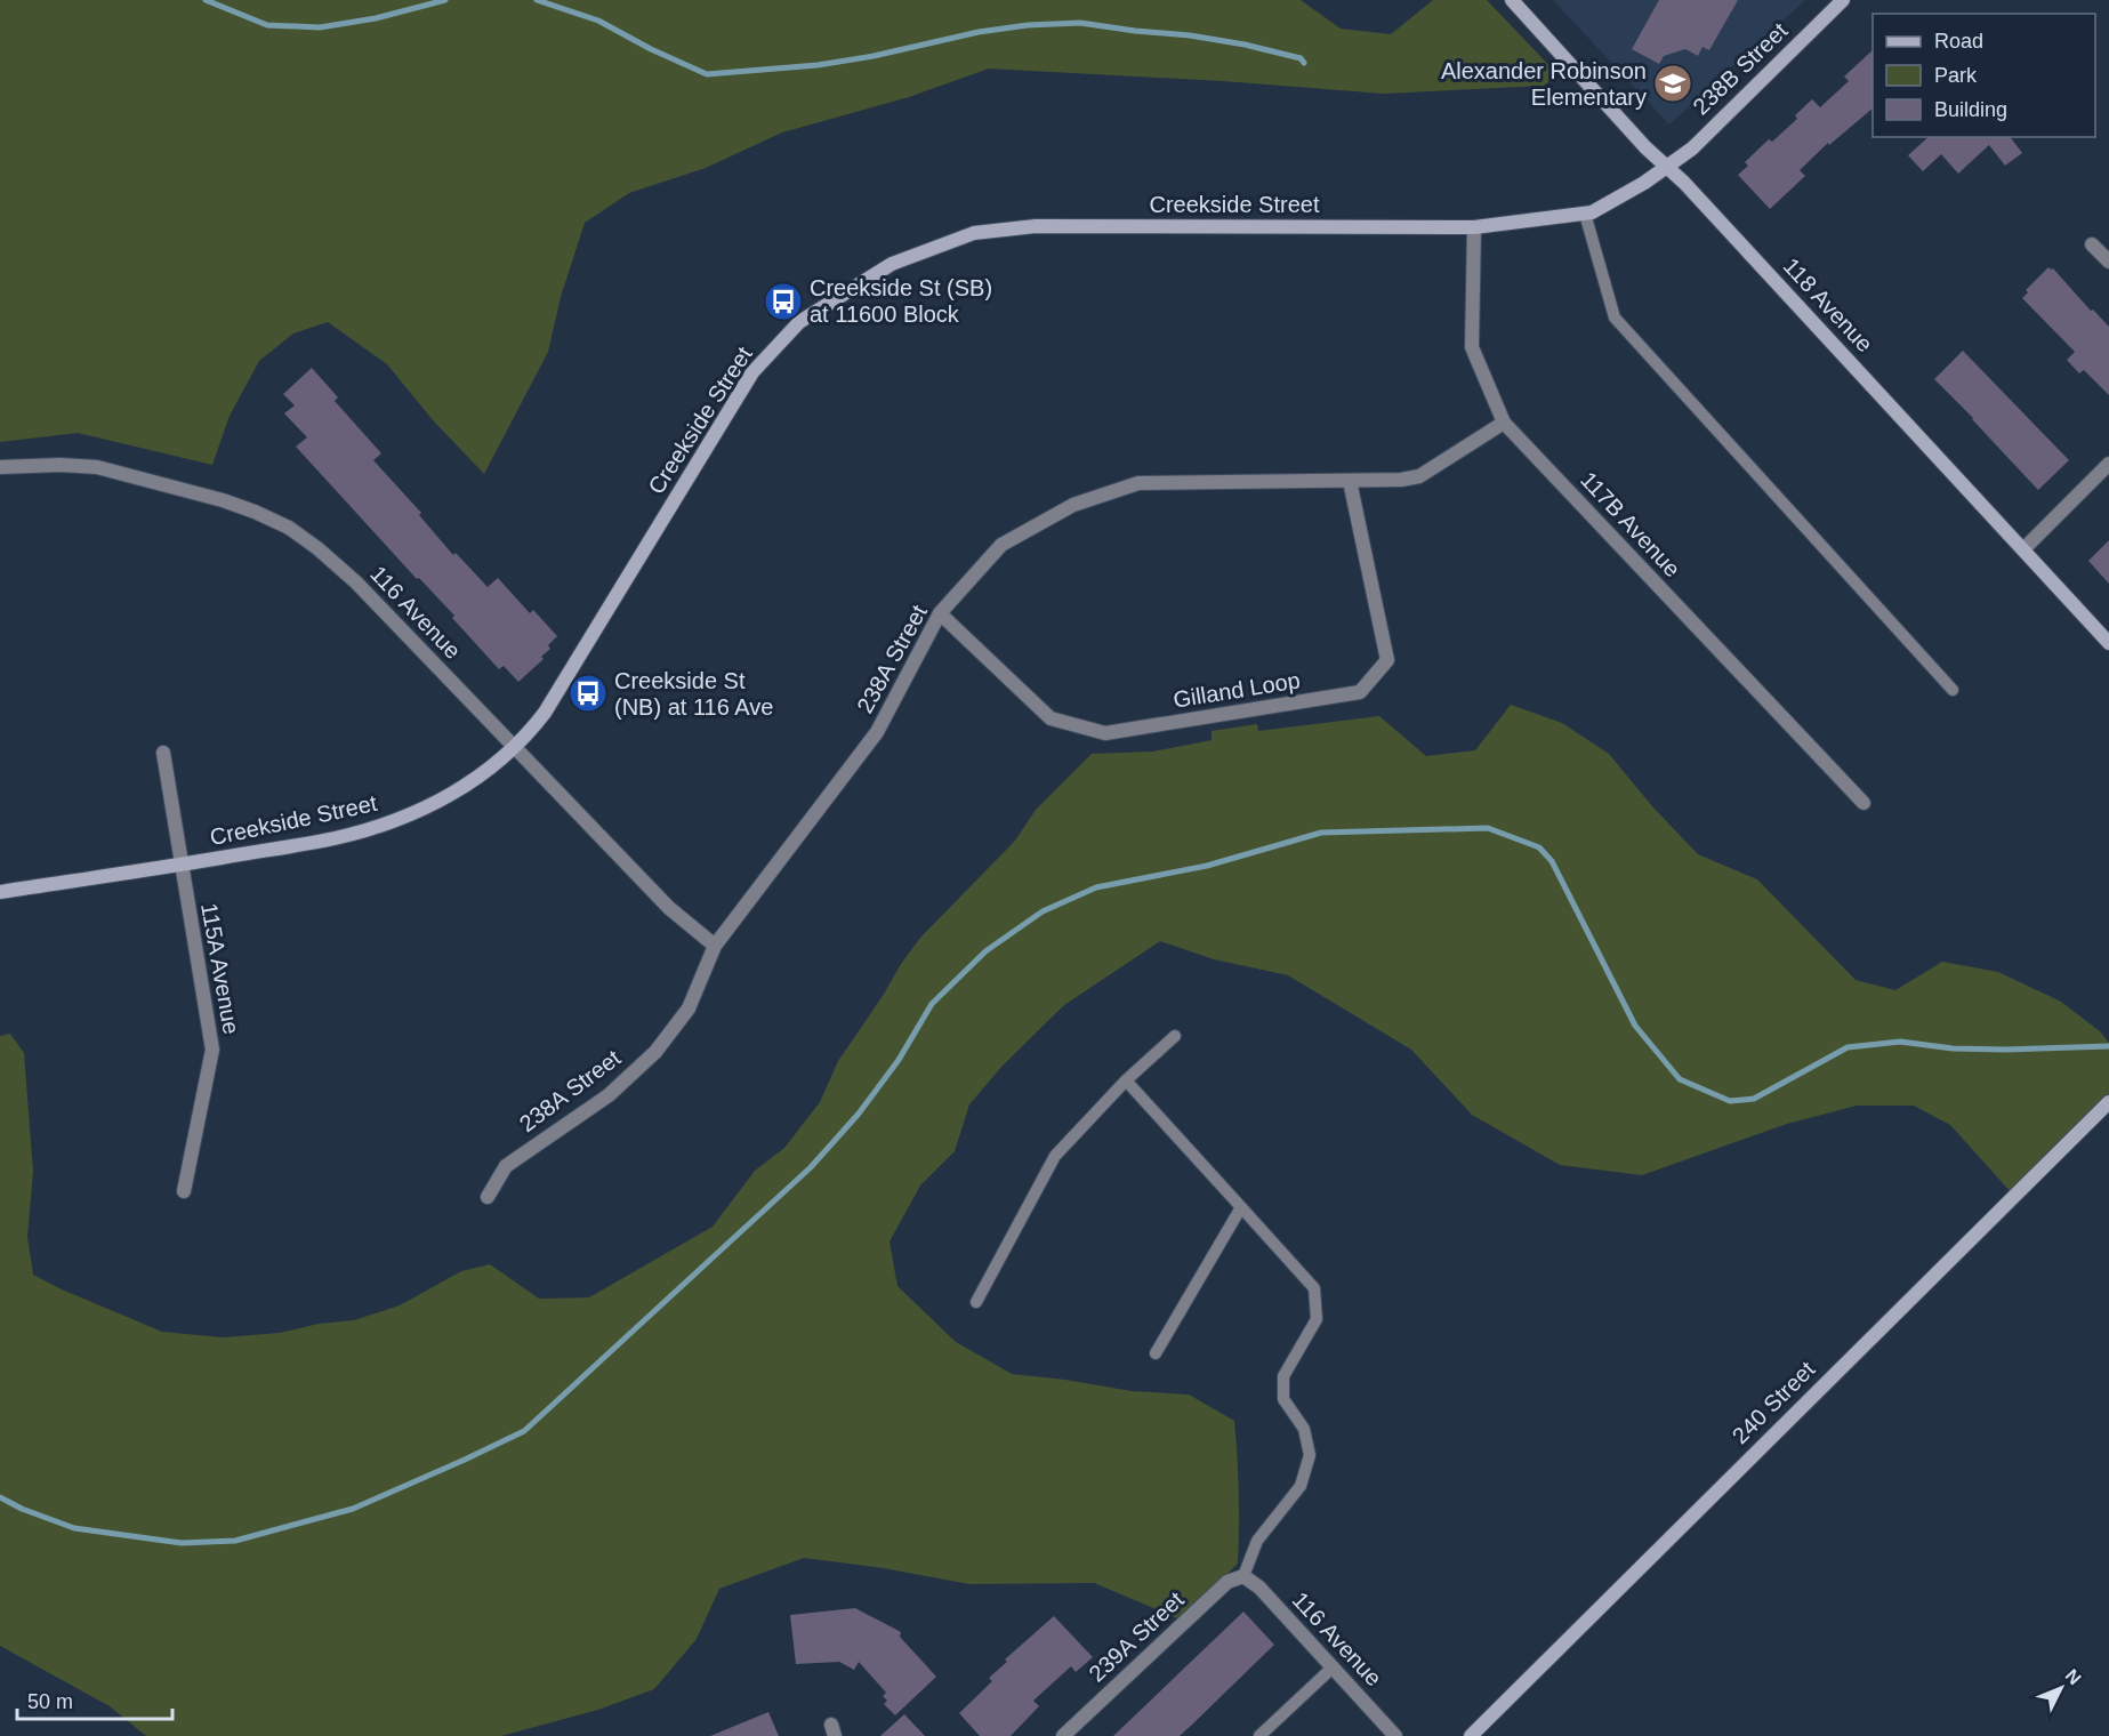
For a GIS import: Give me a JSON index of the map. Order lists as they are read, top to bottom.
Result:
{
  "streets": {
    "street": [
      "238B Street",
      "Creekside Street",
      "118 Avenue",
      "117B Avenue",
      "116 Avenue",
      "238A Street",
      "Gilland Loop",
      "115A Avenue",
      "240 Street",
      "239A Street"
    ]
  },
  "crossings": [
    ["238B Street", "Creekside Street"],
    ["238B Street", "118 Avenue"],
    ["Creekside Street", "118 Avenue"],
    ["Creekside Street", "117B Avenue"],
    ["Creekside Street", "116 Avenue"],
    ["Creekside Street", "115A Avenue"],
    ["117B Avenue", "238A Street"],
    ["116 Avenue", "238A Street"],
    ["116 Avenue", "239A Street"],
    ["238A Street", "Gilland Loop"]
  ],
  "places": {
    "school or university": ["Alexander Robinson Elementary"],
    "bus stop": ["Creekside St (SB) at 11600 Block", "Creekside St (NB) at 116 Ave"]
  },
  "legend": ["Road", "Park", "Building"],
  "scale_bar": "50 m",
  "north": "top right"
}
